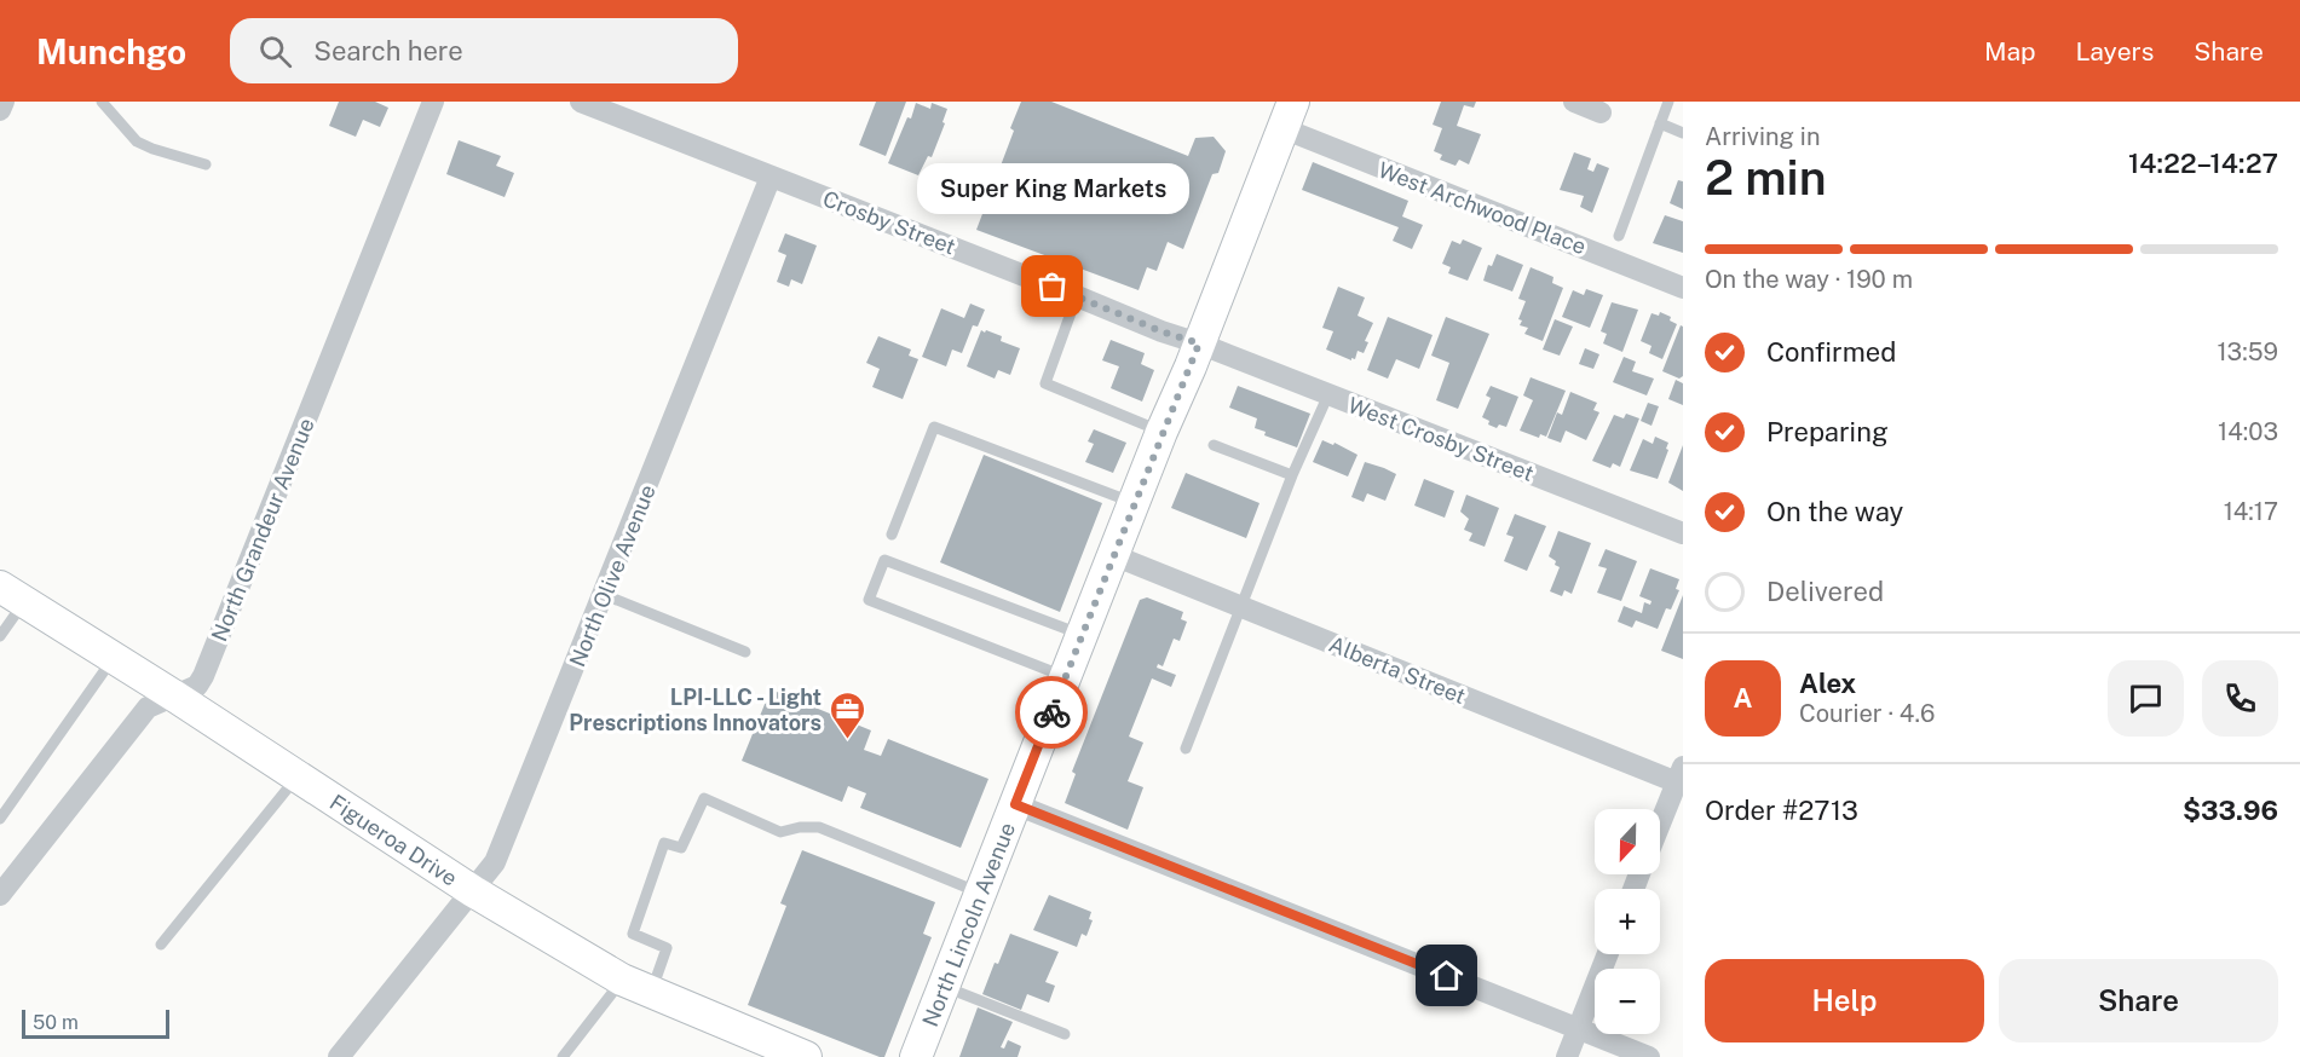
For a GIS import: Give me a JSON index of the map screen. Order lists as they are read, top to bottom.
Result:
{
  "streets": {
    "main road": ["Figueroa Drive", "North Lincoln Avenue"],
    "street": [
      "West Archwood Place",
      "Crosby Street",
      "West Crosby Street",
      "North Grandeur Avenue",
      "North Olive Avenue",
      "Alberta Street"
    ]
  },
  "crossings": [
    ["West Archwood Place", "North Lincoln Avenue"],
    ["Crosby Street", "West Crosby Street"],
    ["Crosby Street", "North Olive Avenue"],
    ["Crosby Street", "North Lincoln Avenue"],
    ["West Crosby Street", "North Lincoln Avenue"],
    ["North Grandeur Avenue", "Figueroa Drive"],
    ["North Olive Avenue", "Figueroa Drive"],
    ["Alberta Street", "North Lincoln Avenue"]
  ],
  "places": {
    "other": ["Super King Markets"],
    "office": ["LPI-LLC - Light Prescriptions Innovators"]
  },
  "scale_bar": "50 m",
  "north": "bottom",
  "page": {
    "header": "Munchgo",
    "search": "Search here",
    "nav": ["Map", "Layers", "Share"],
    "heading": ["2 min", "Arriving in", "14:22–14:27"],
    "panel": [
      "Alex",
      "Courier · 4.6",
      "Order #2713",
      "$33.96"
    ],
    "bubble": "Super King Markets",
    "bar": "On the way · 190 m",
    "list": [
      ["Confirmed", "13:59"],
      ["Preparing", "14:03"],
      ["On the way", "14:17"],
      "Delivered"
    ],
    "round": "A",
    "map_buttons": ["+", "−"],
    "buttons": ["Help", "Share"],
    "scale": "50 m"
  }
}
